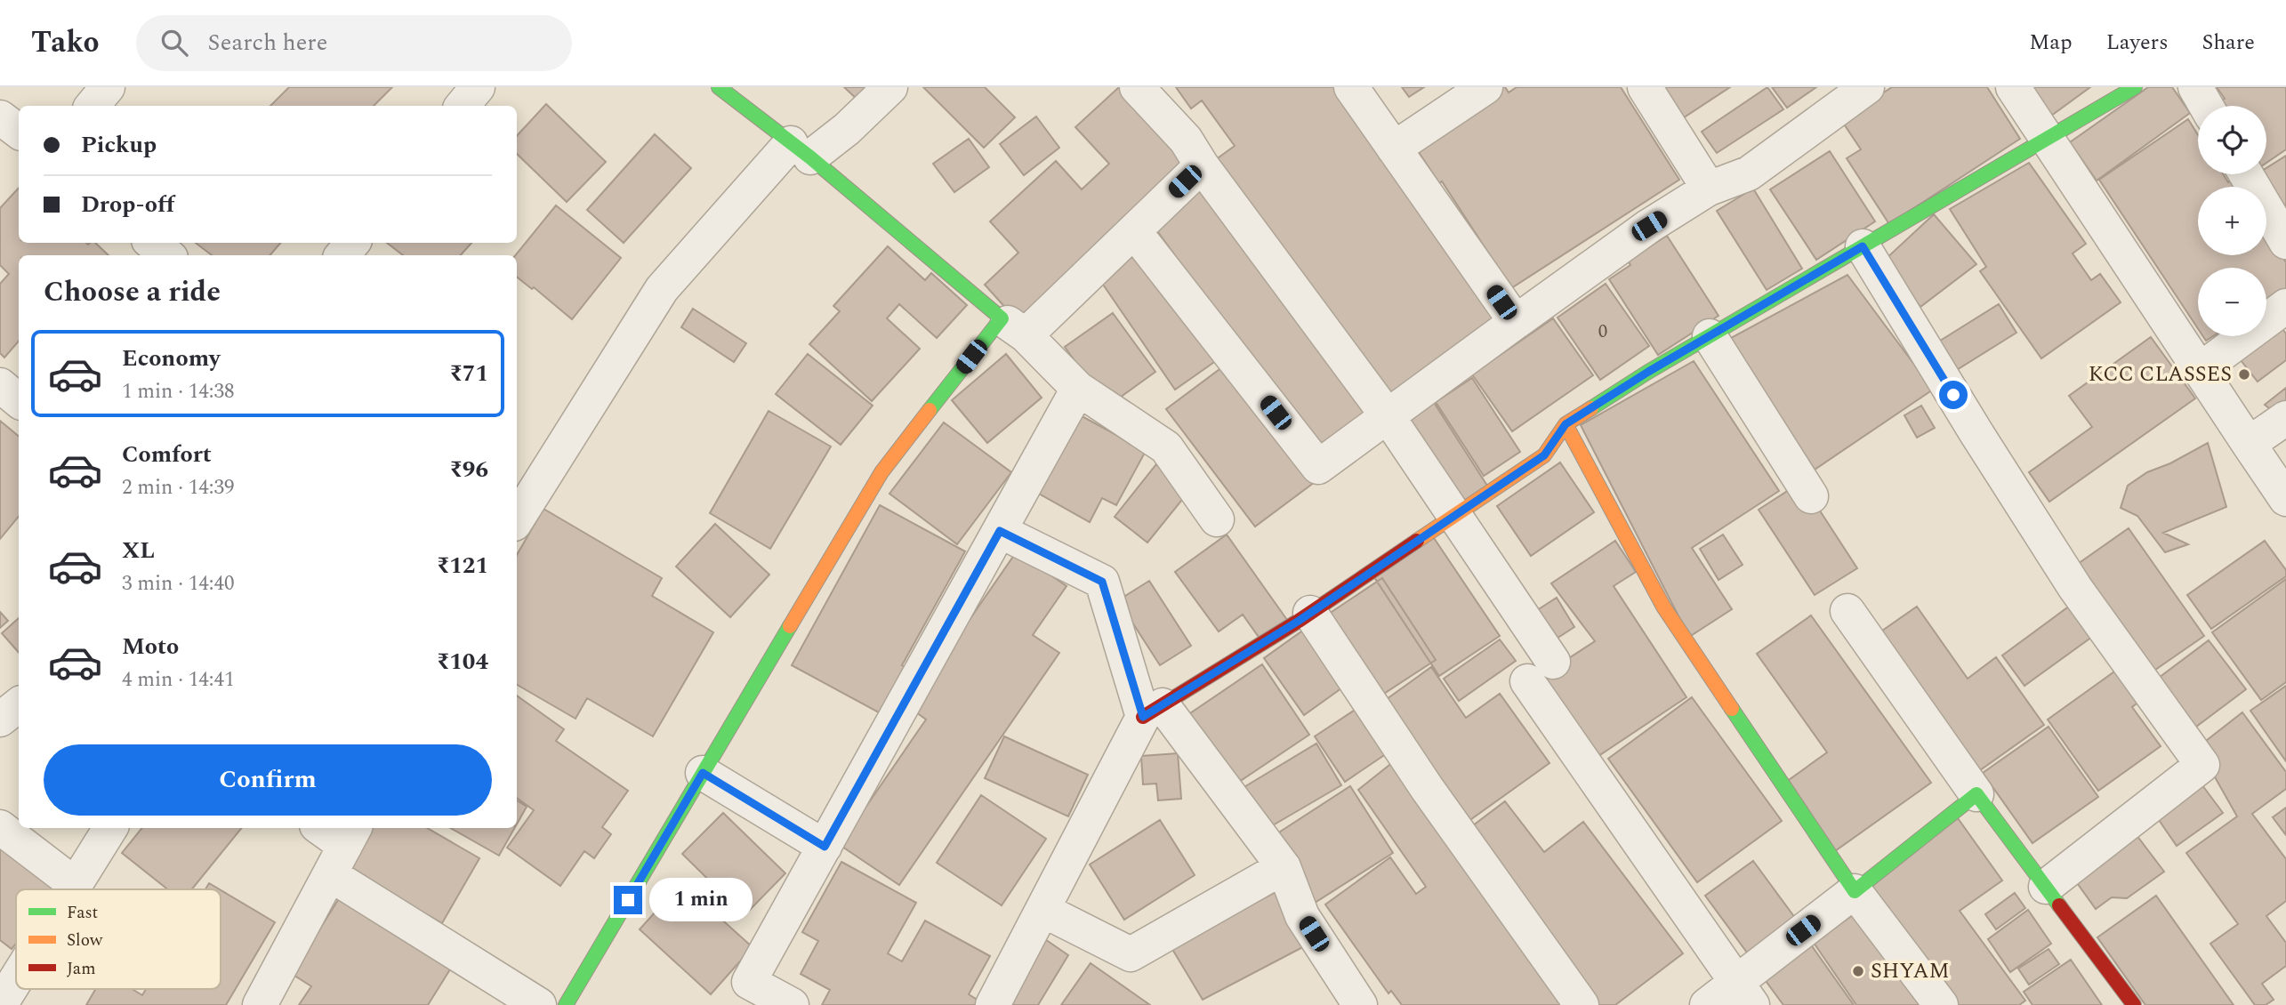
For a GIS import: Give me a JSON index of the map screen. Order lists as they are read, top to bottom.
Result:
{
  "places": ["KCC CLASSES", "SHYAM"],
  "house_numbers": ["0"],
  "legend": ["Fast", "Slow", "Jam"],
  "page": {
    "header": "Tako",
    "search": "Search here",
    "nav": ["Map", "Layers", "Share"],
    "map_buttons": ["+", "−"],
    "banner": ["Pickup", "Drop-off"],
    "heading": "Choose a ride",
    "list": [
      {
        "name": "Economy",
        "note": "1 min · 14:38",
        "value": "₹71"
      },
      {
        "name": "Comfort",
        "note": "2 min · 14:39",
        "value": "₹96"
      },
      {
        "name": "XL",
        "note": "3 min · 14:40",
        "value": "₹121"
      },
      {
        "name": "Moto",
        "note": "4 min · 14:41",
        "value": "₹104"
      }
    ],
    "buttons": "Confirm",
    "bubble": "1 min"
  }
}
